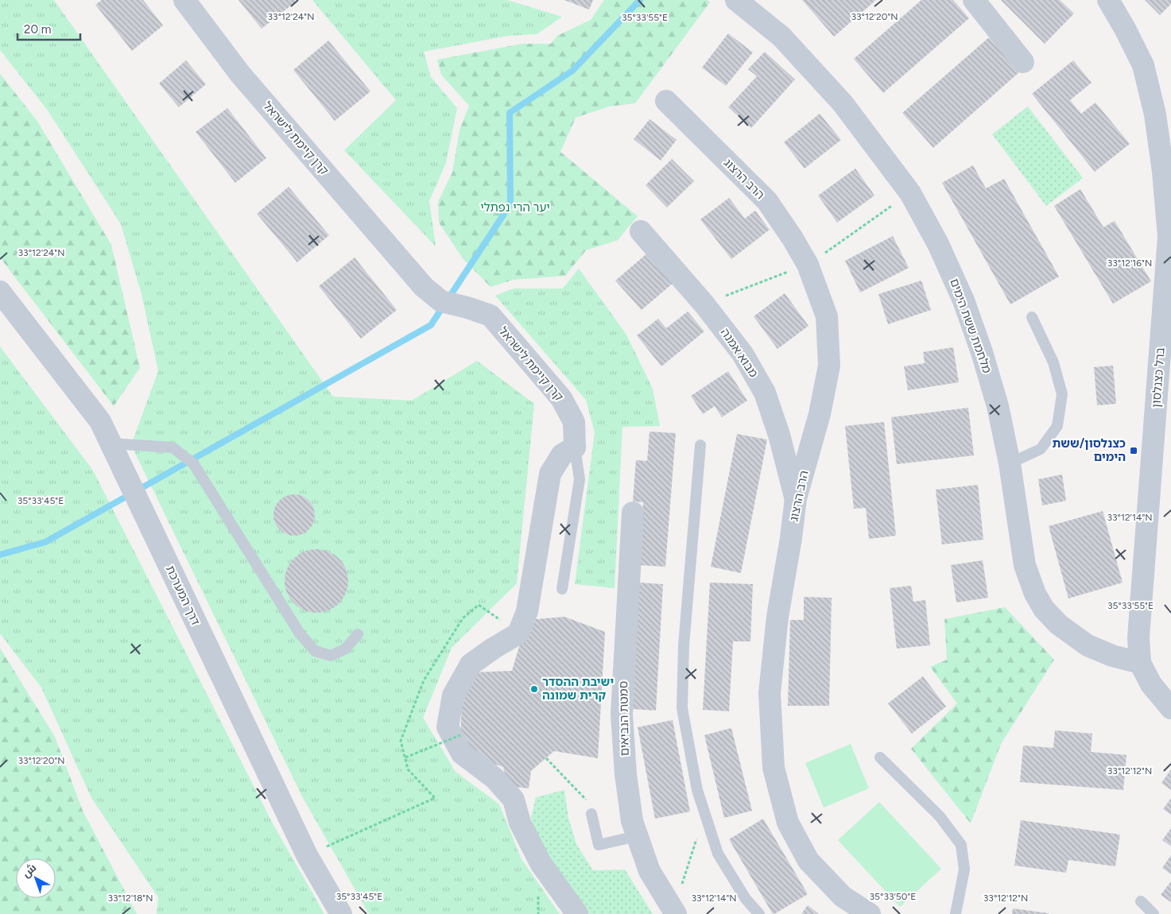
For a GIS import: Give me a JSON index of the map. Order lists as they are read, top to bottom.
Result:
{
  "streets": {
    "street": [
      "קרן קיימת לישראל",
      "הרב הרצוג",
      "מלחמת ששת הימים",
      "מבוא אמנה",
      "ברל כצנלסון",
      "דרך המערכת",
      "סמטת הנביאים"
    ]
  },
  "crossings": [
    ["הרב הרצוג", "מבוא אמנה"],
    ["מלחמת ששת הימים", "ברל כצנלסון"]
  ],
  "parks": ["יער הרי נפתלי"],
  "places": {
    "transit": ["כצנלסון/ששת הימים"],
    "other": ["ישיבת ההסדר קרית שמונה"]
  },
  "scale_bar": "20 m",
  "north": "top left",
  "coordinates": [
    "33°12'24\"N",
    "33°12'20\"N",
    "35°33'55\"E",
    "33°12'16\"N",
    "35°33'45\"E",
    "33°12'14\"N",
    "33°12'12\"N",
    "35°33'50\"E",
    "33°12'18\"N"
  ]
}
